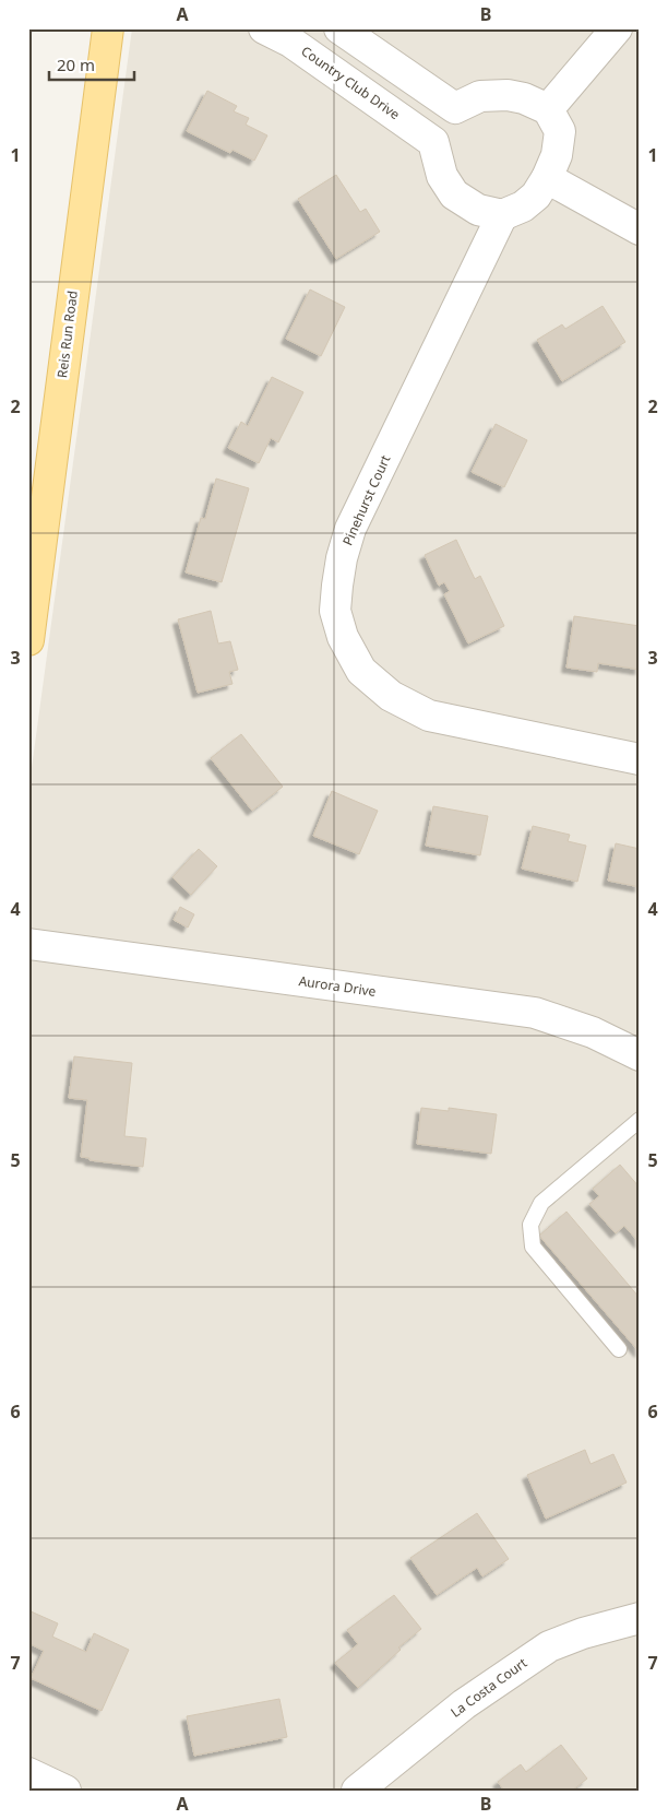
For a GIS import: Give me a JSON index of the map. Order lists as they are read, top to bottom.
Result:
{
  "streets": {
    "main road": ["Reis Run Road"],
    "street": [
      "Country Club Drive",
      "Pinehurst Court",
      "Aurora Drive",
      "La Costa Court"
    ]
  },
  "crossings": [
    ["Country Club Drive", "Pinehurst Court"]
  ],
  "scale_bar": "20 m",
  "grid": {
    "columns": ["A", "B"],
    "rows": [
      "1",
      "2",
      "3",
      "4",
      "5",
      "6",
      "7"
    ]
  }
}
